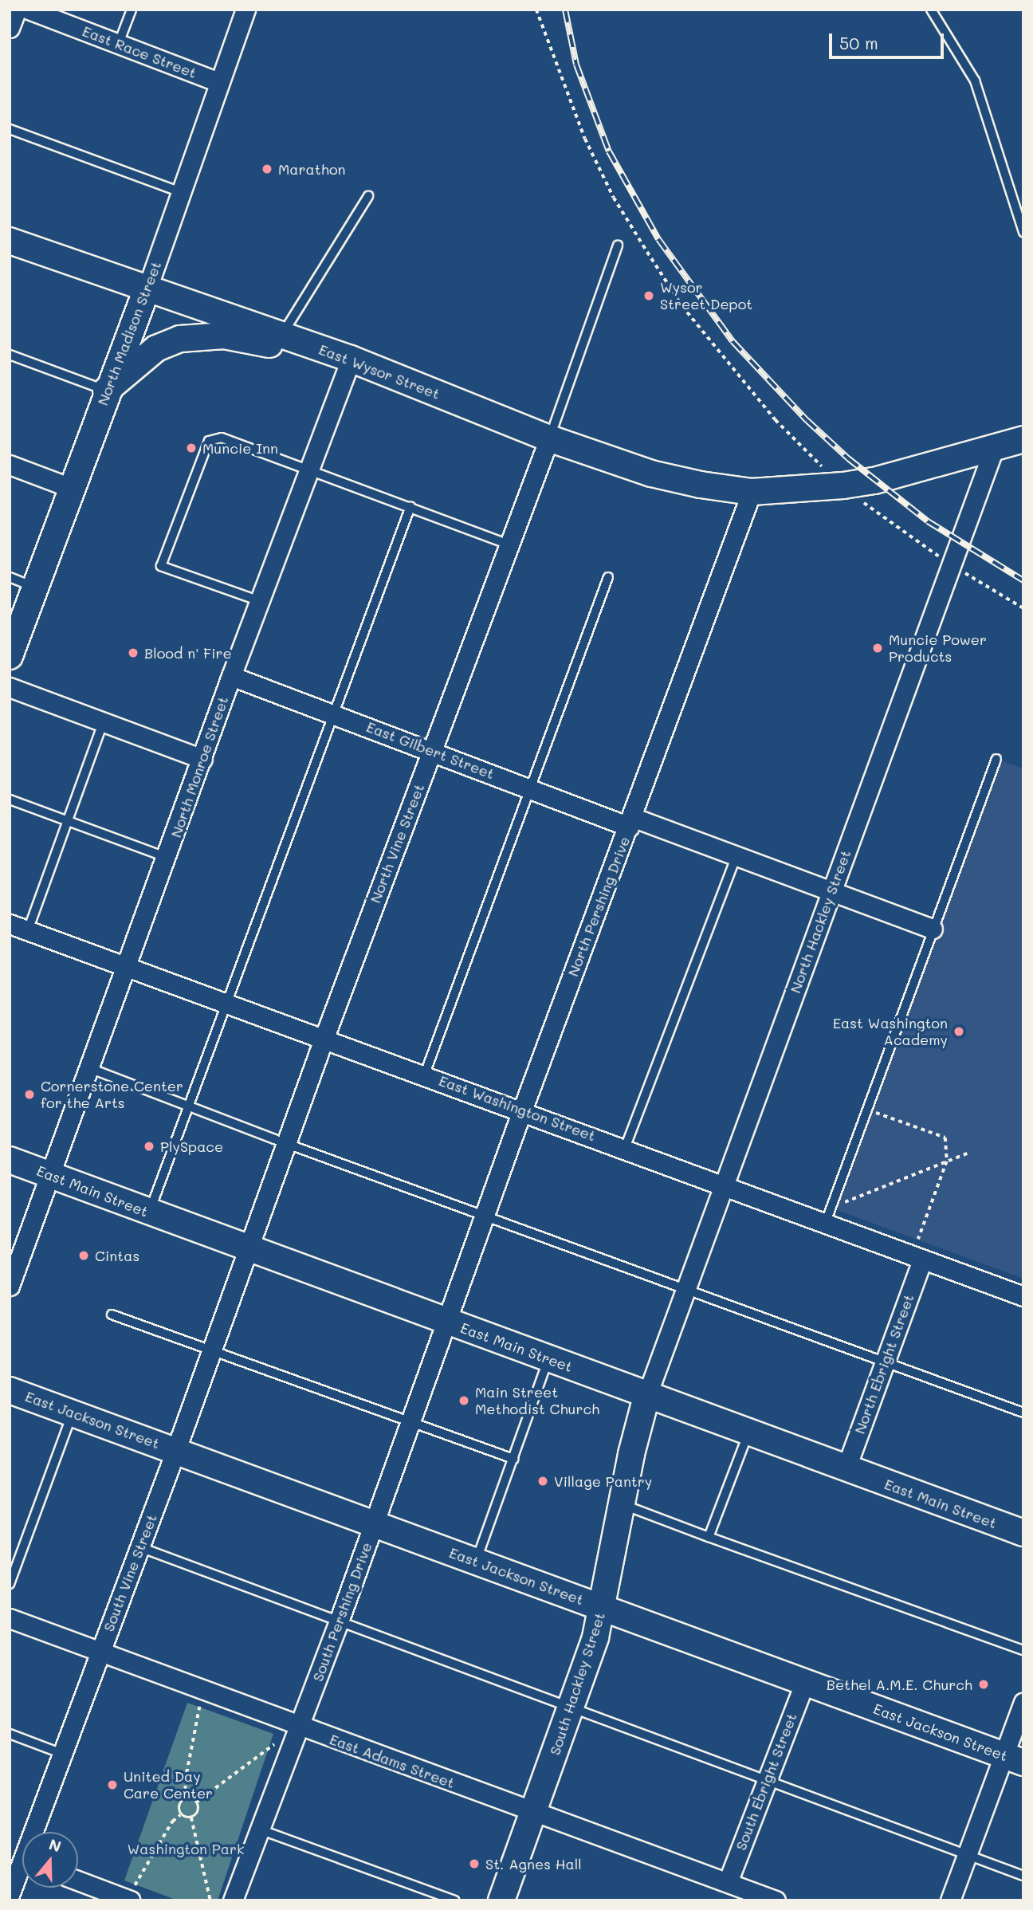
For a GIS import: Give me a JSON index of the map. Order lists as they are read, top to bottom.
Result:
{
  "streets": {
    "main road": [
      "North Madison Street",
      "East Wysor Street",
      "East Main Street",
      "East Jackson Street",
      "South Hackley Street"
    ],
    "street": [
      "East Race Street",
      "East Gilbert Street",
      "North Monroe Street",
      "North Vine Street",
      "North Pershing Drive",
      "North Hackley Street",
      "East Washington Street",
      "North Ebright Street",
      "South Vine Street",
      "South Pershing Drive",
      "East Adams Street",
      "South Ebright Street"
    ]
  },
  "crossings": [
    ["East Race Street", "North Madison Street"],
    ["North Madison Street", "East Wysor Street"],
    ["East Wysor Street", "North Monroe Street"],
    ["East Wysor Street", "North Vine Street"],
    ["East Wysor Street", "North Pershing Drive"],
    ["East Wysor Street", "North Hackley Street"],
    ["East Gilbert Street", "North Monroe Street"],
    ["East Gilbert Street", "North Vine Street"],
    ["East Gilbert Street", "North Pershing Drive"],
    ["East Gilbert Street", "North Hackley Street"],
    ["North Monroe Street", "East Washington Street"],
    ["North Monroe Street", "East Main Street"],
    ["North Vine Street", "East Washington Street"],
    ["North Vine Street", "East Main Street"],
    ["North Vine Street", "South Vine Street"],
    ["North Pershing Drive", "East Washington Street"],
    ["North Pershing Drive", "East Main Street"],
    ["North Pershing Drive", "South Pershing Drive"],
    ["North Hackley Street", "East Washington Street"],
    ["North Hackley Street", "East Main Street"],
    ["North Hackley Street", "South Hackley Street"],
    ["East Washington Street", "North Ebright Street"],
    ["East Main Street", "North Ebright Street"],
    ["East Main Street", "South Vine Street"],
    ["East Main Street", "South Pershing Drive"],
    ["East Main Street", "South Hackley Street"],
    ["East Jackson Street", "South Vine Street"],
    ["East Jackson Street", "South Pershing Drive"],
    ["East Jackson Street", "South Hackley Street"],
    ["East Jackson Street", "South Ebright Street"],
    ["South Vine Street", "East Adams Street"],
    ["South Pershing Drive", "East Adams Street"],
    ["South Hackley Street", "East Adams Street"],
    ["East Adams Street", "South Ebright Street"]
  ],
  "parks": ["Washington Park"],
  "places": [
    "Marathon",
    "Wysor Street Depot",
    "Muncie Inn",
    "Muncie Power Products",
    "Blood n' Fire",
    "East Washington Academy",
    "Cornerstone Center for the Arts",
    "PlySpace",
    "Cintas",
    "Main Street Methodist Church",
    "Village Pantry",
    "Bethel A.M.E. Church",
    "United Day Care Center",
    "St. Agnes Hall"
  ],
  "scale_bar": "50 m",
  "north": "top"
}
